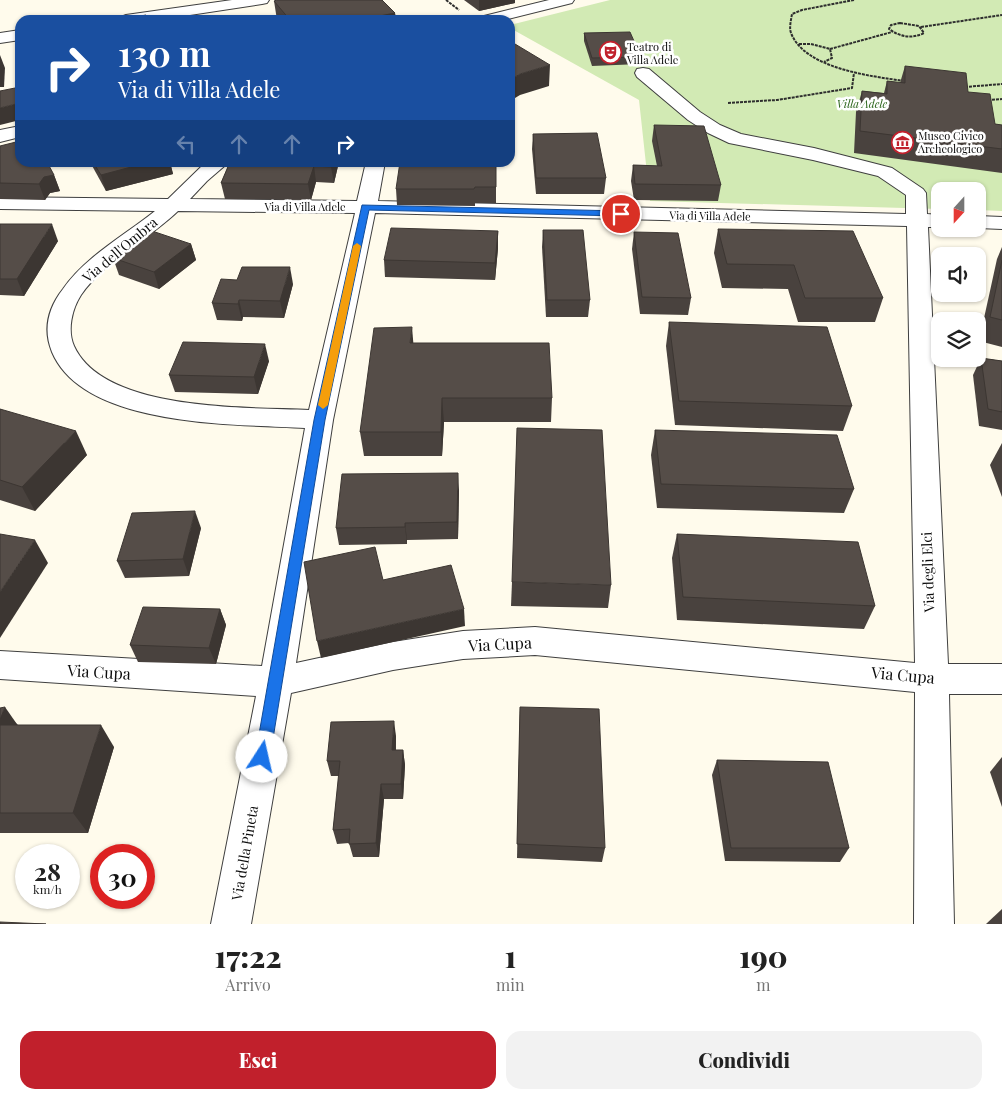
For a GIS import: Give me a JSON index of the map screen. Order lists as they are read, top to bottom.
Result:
{
  "streets": {
    "street": [
      "Via di Villa Adele",
      "Via dell'Ombra",
      "Via degli Elci",
      "Via Cupa",
      "Via della Pineta"
    ]
  },
  "crossings": [
    ["Via di Villa Adele", "Via dell'Ombra"],
    ["Via di Villa Adele", "Via degli Elci"],
    ["Via di Villa Adele", "Via della Pineta"],
    ["Via dell'Ombra", "Via della Pineta"],
    ["Via degli Elci", "Via Cupa"],
    ["Via Cupa", "Via della Pineta"]
  ],
  "parks": ["Villa Adele"],
  "places": {
    "theatre": ["Teatro di Villa Adele"],
    "museum": ["Museo Civico Archeologico"]
  },
  "north": "bottom",
  "page": {
    "turn": ["130 m", "Via di Villa Adele"],
    "speed": "28 km/h",
    "limit": "30",
    "eta": [
      "17:22",
      "Arrivo",
      "1",
      "min",
      "190",
      "m"
    ],
    "buttons": ["Esci", "Condividi"]
  }
}
